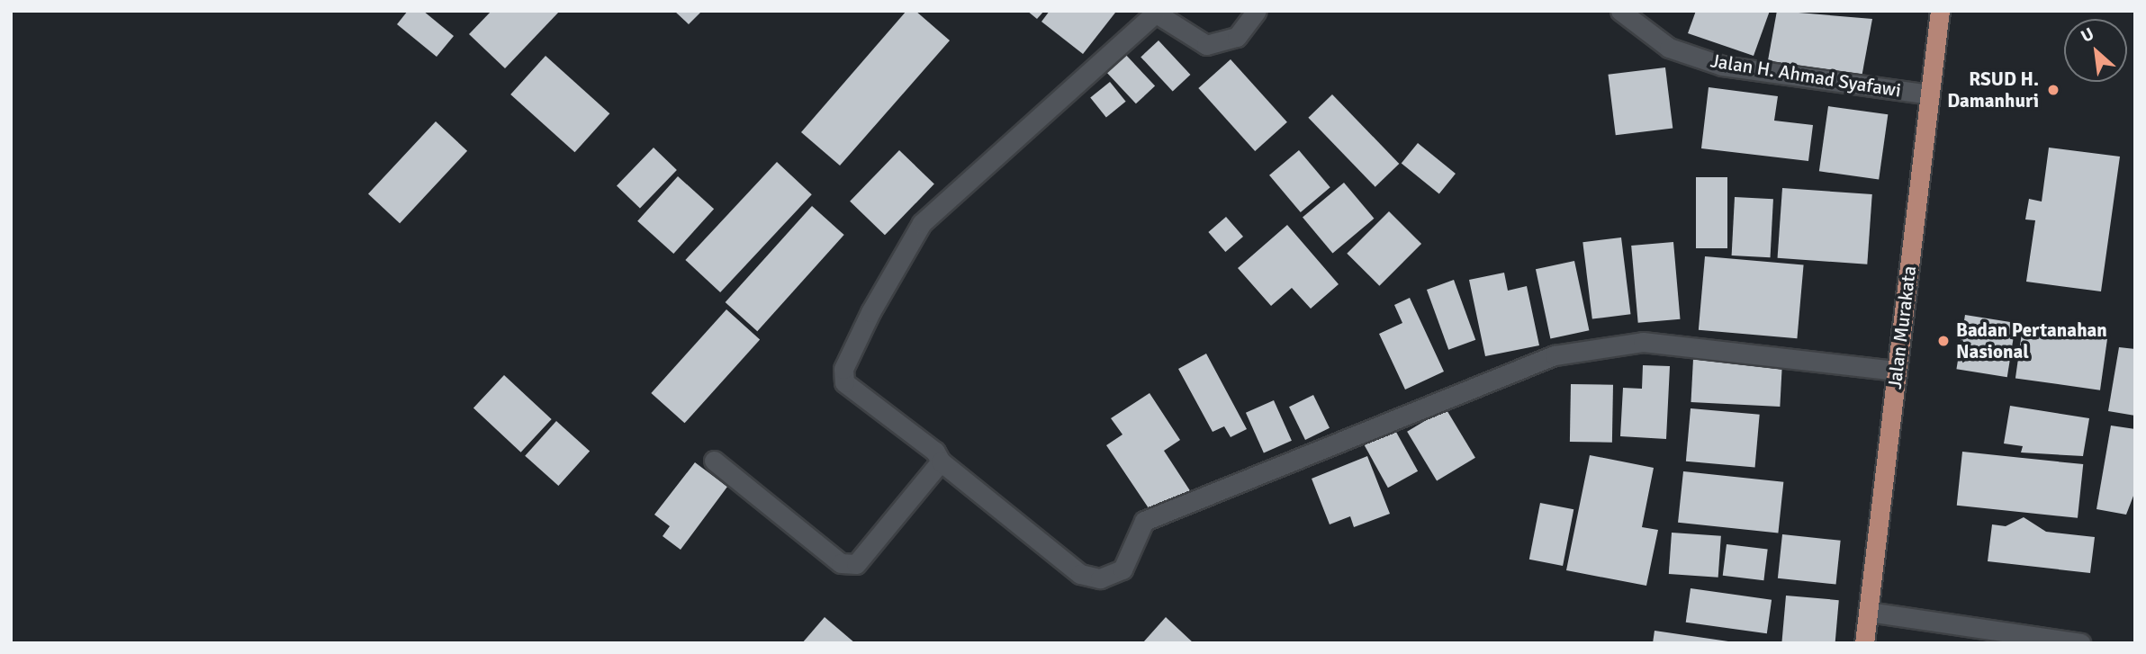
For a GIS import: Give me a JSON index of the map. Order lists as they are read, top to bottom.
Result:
{
  "streets": {
    "main road": ["Jalan Murakata"],
    "street": ["Jalan H. Ahmad Syafawi"]
  },
  "crossings": [
    ["Jalan H. Ahmad Syafawi", "Jalan Murakata"]
  ],
  "places": ["RSUD H. Damanhuri", "Badan Pertanahan Nasional"],
  "north": "top left"
}
